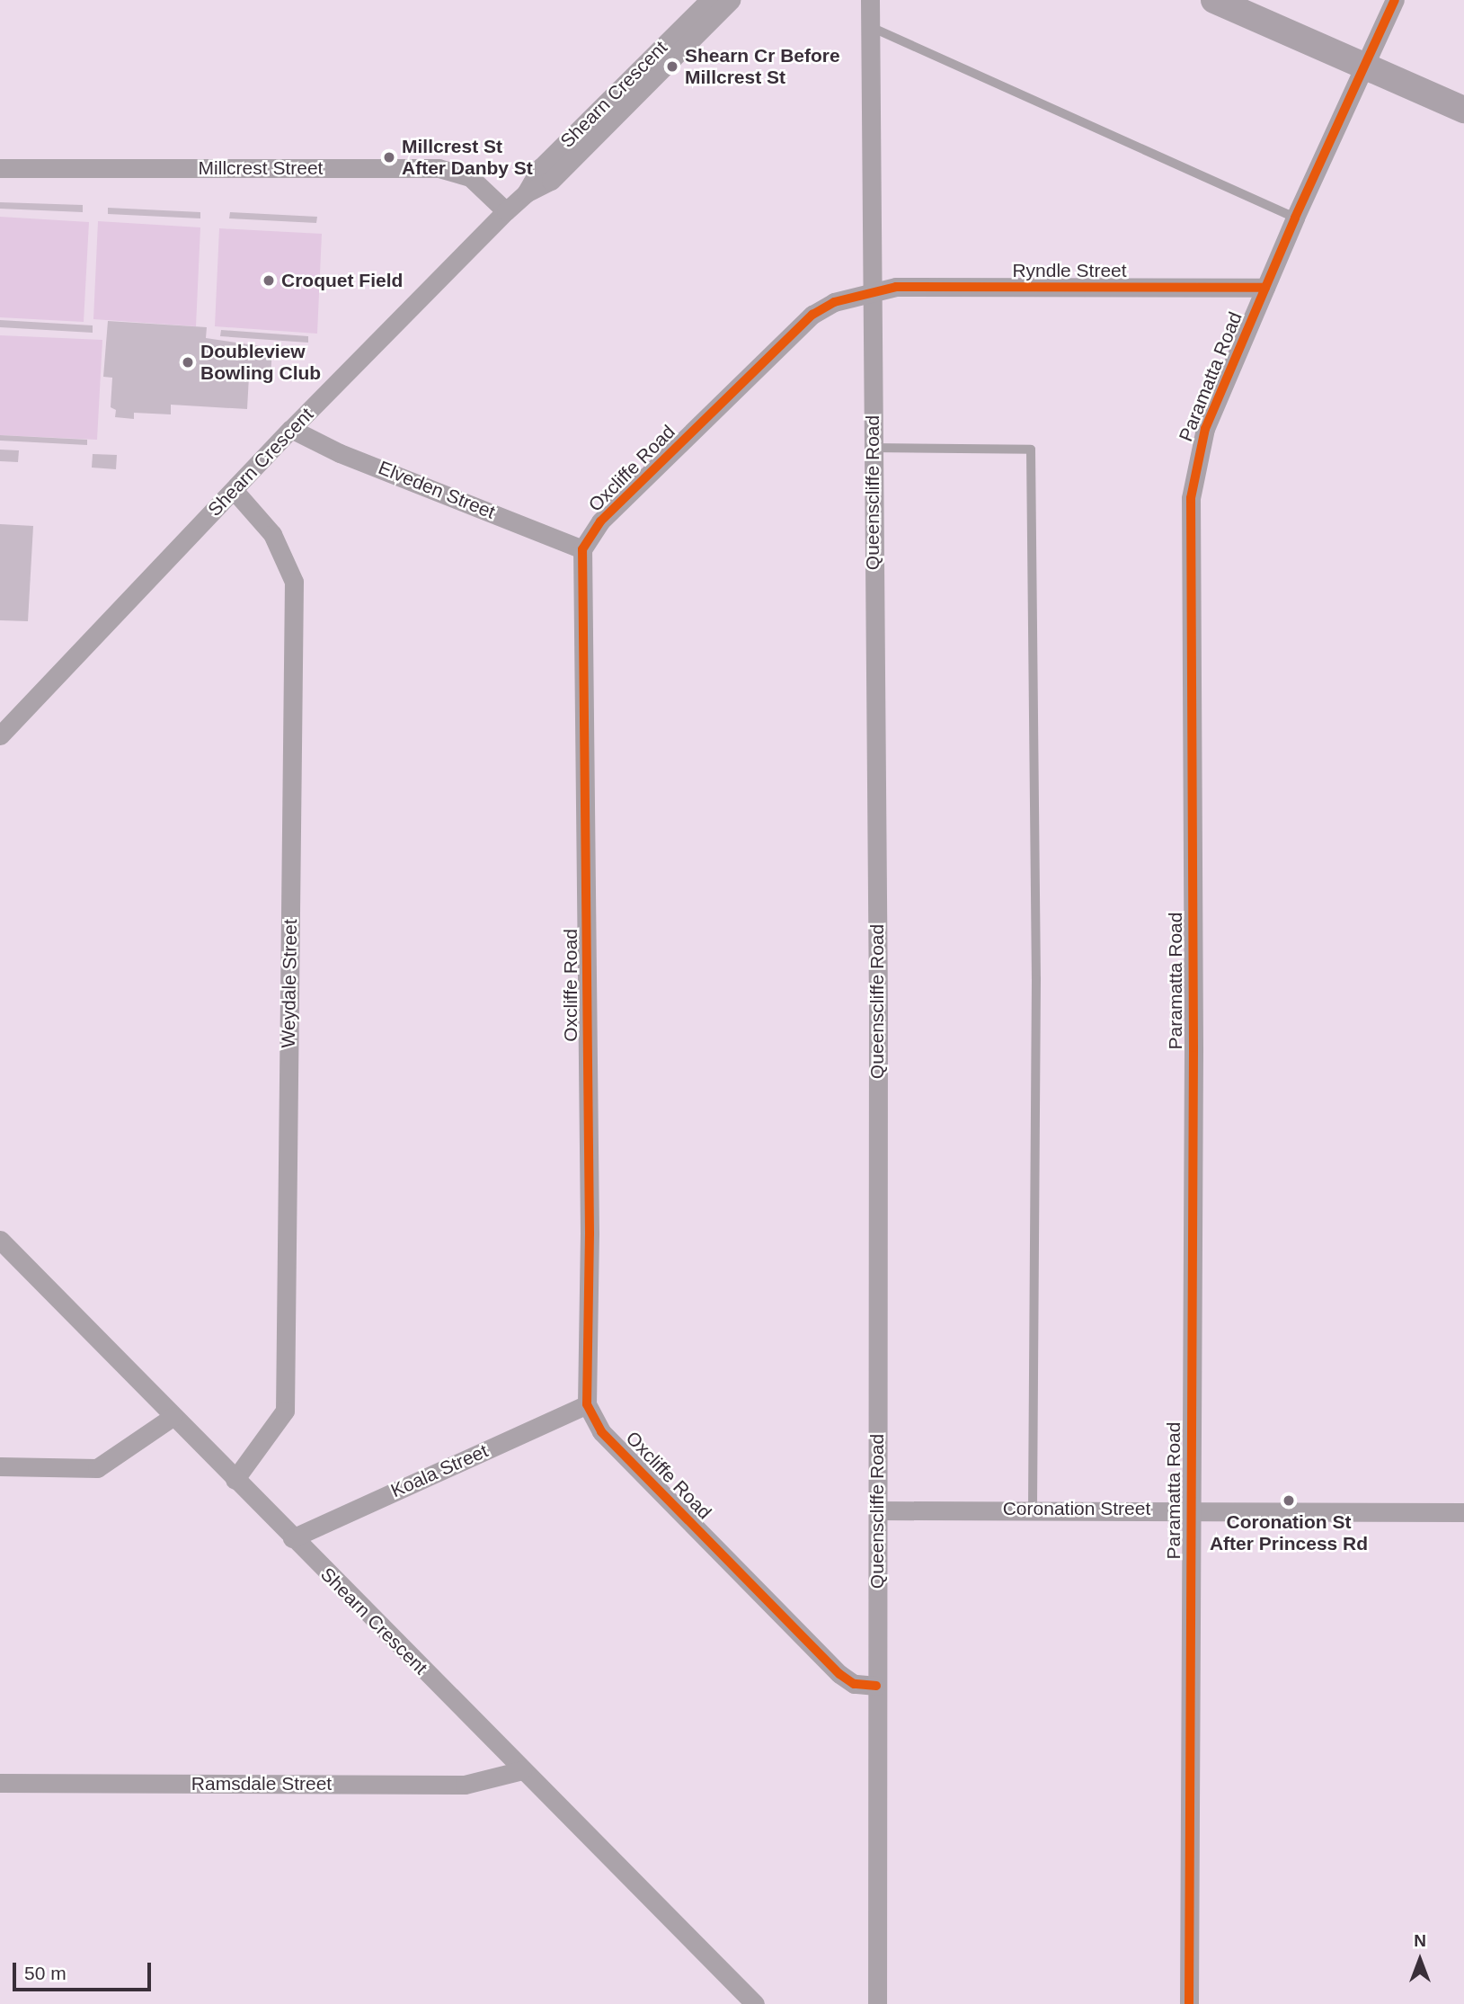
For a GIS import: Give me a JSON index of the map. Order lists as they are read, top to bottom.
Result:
{
  "streets": {
    "street": [
      "Shearn Crescent",
      "Millcrest Street",
      "Ryndle Street",
      "Paramatta Road",
      "Oxcliffe Road",
      "Elveden Street",
      "Queenscliffe Road",
      "Weydale Street",
      "Koala Street",
      "Coronation Street",
      "Ramsdale Street"
    ]
  },
  "crossings": [
    ["Shearn Crescent", "Millcrest Street"],
    ["Shearn Crescent", "Elveden Street"],
    ["Shearn Crescent", "Weydale Street"],
    ["Shearn Crescent", "Koala Street"],
    ["Shearn Crescent", "Ramsdale Street"],
    ["Ryndle Street", "Paramatta Road"],
    ["Ryndle Street", "Oxcliffe Road"],
    ["Ryndle Street", "Queenscliffe Road"],
    ["Paramatta Road", "Coronation Street"],
    ["Oxcliffe Road", "Elveden Street"],
    ["Oxcliffe Road", "Queenscliffe Road"],
    ["Oxcliffe Road", "Koala Street"],
    ["Queenscliffe Road", "Coronation Street"]
  ],
  "places": [
    "Shearn Cr Before Millcrest St",
    "Millcrest St After Danby St",
    "Croquet Field",
    "Doubleview Bowling Club",
    "Coronation St After Princess Rd"
  ],
  "scale_bar": "50 m",
  "north": "top"
}
